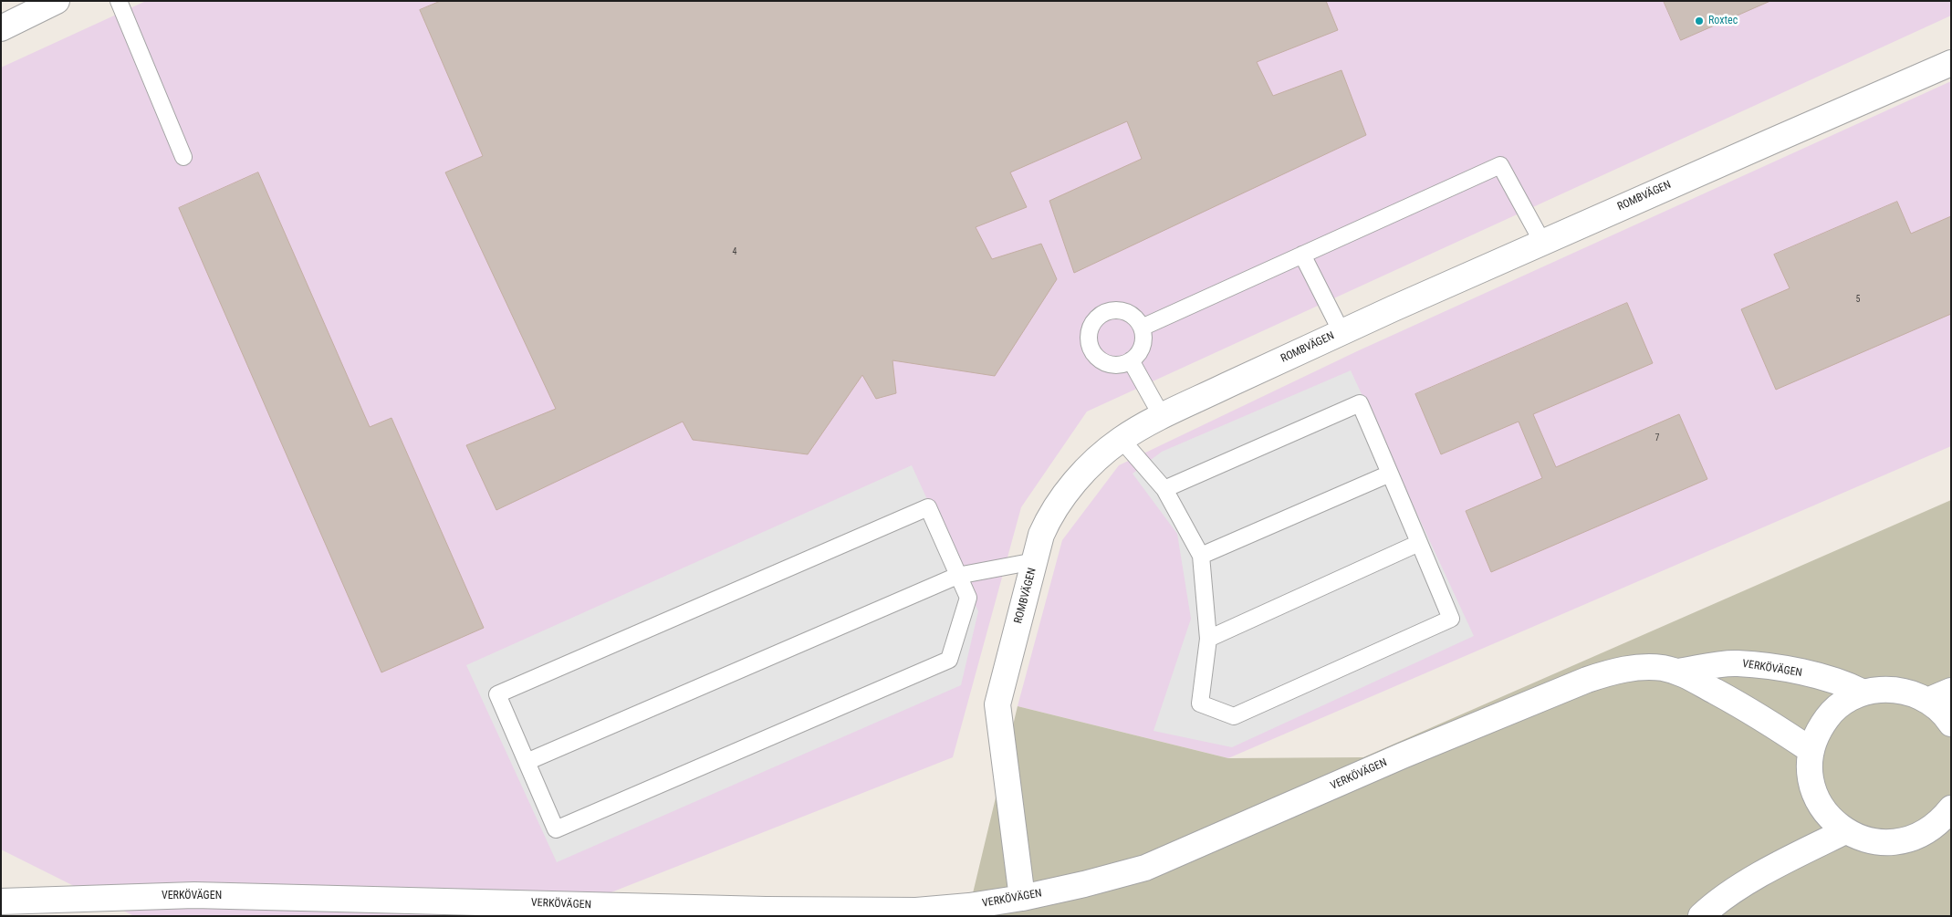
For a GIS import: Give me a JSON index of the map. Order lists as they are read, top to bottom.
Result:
{
  "streets": {
    "street": ["ROMBVÄGEN", "VERKÖVÄGEN"]
  },
  "crossings": [
    ["ROMBVÄGEN", "VERKÖVÄGEN"]
  ],
  "places": ["Roxtec"],
  "house_numbers": ["4", "5", "7"]
}
